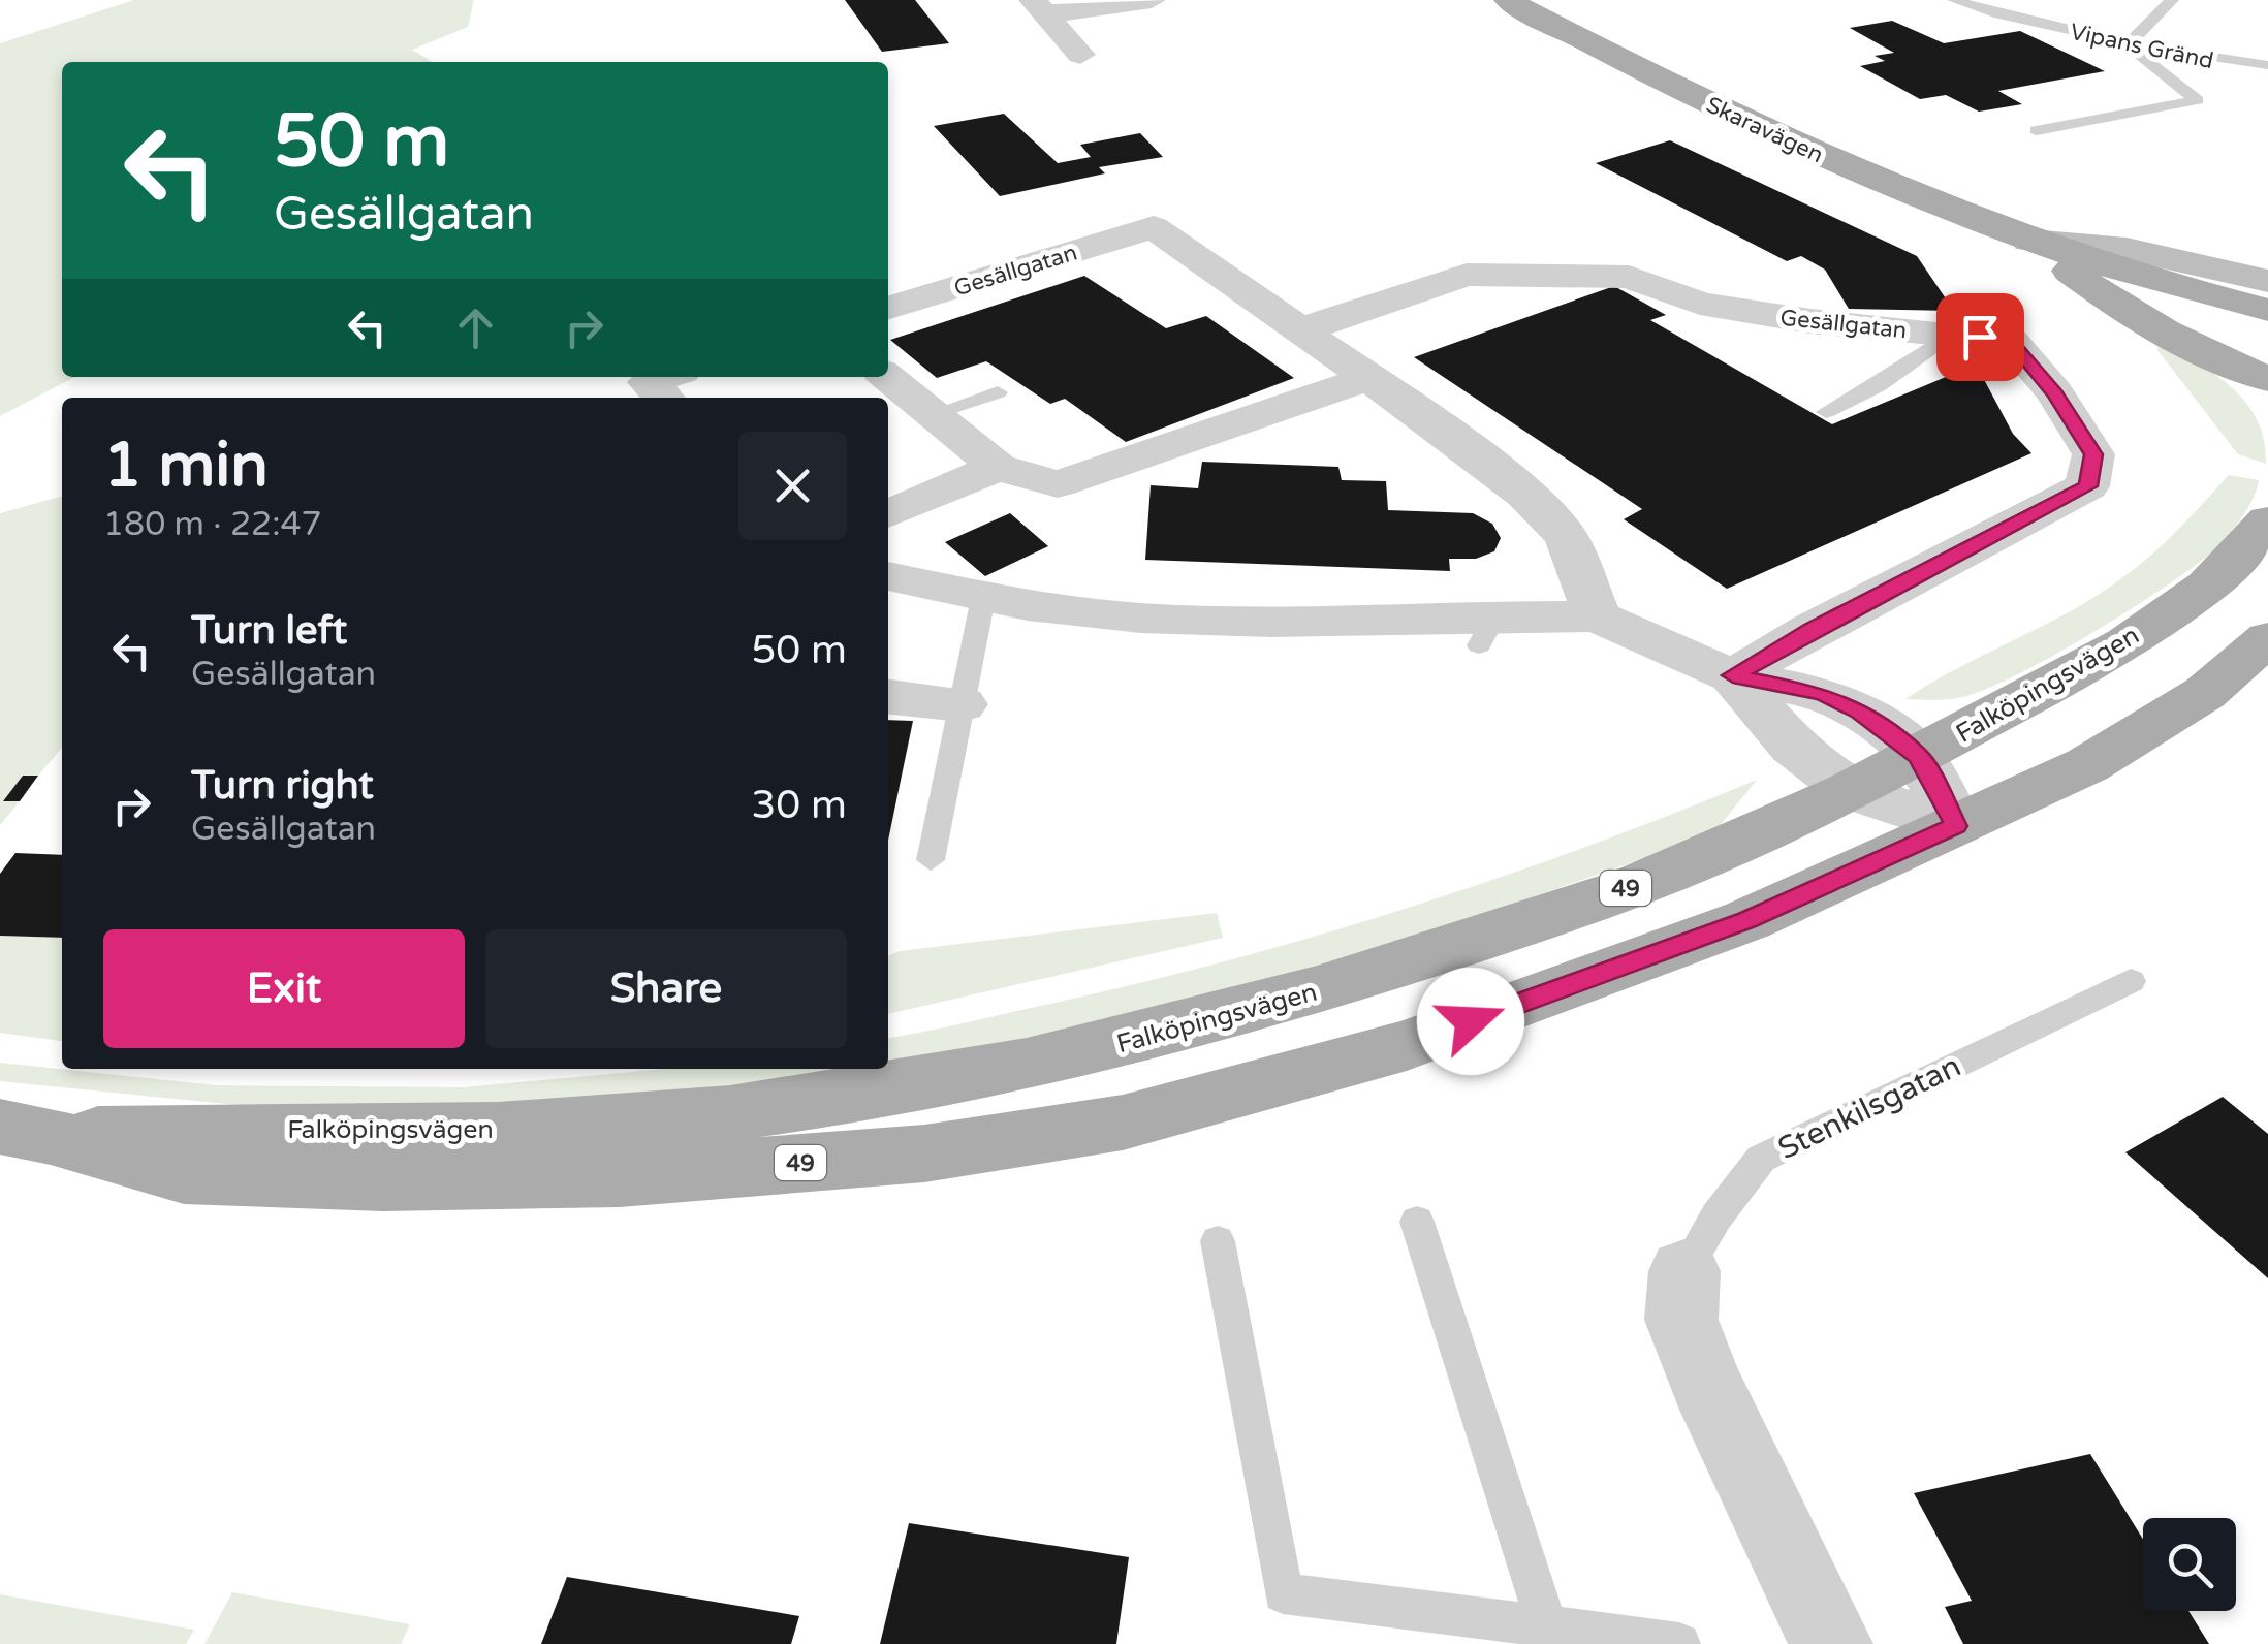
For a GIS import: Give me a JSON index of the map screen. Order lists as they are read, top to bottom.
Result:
{
  "streets": {
    "main road": ["Skaravägen", "Falköpingsvägen", "49"],
    "street": ["Gesällgatan", "Stenkilsgatan"],
    "lane": ["Vipans Gränd"]
  },
  "page": {
    "turn": ["50 m", "Gesällgatan"],
    "heading": ["1 min", "180 m · 22:47"],
    "list": [
      {
        "name": "Turn left",
        "note": "Gesällgatan",
        "value": "50 m"
      },
      {
        "name": "Turn right",
        "note": "Gesällgatan",
        "value": "30 m"
      }
    ],
    "buttons": ["Exit", "Share"]
  }
}
